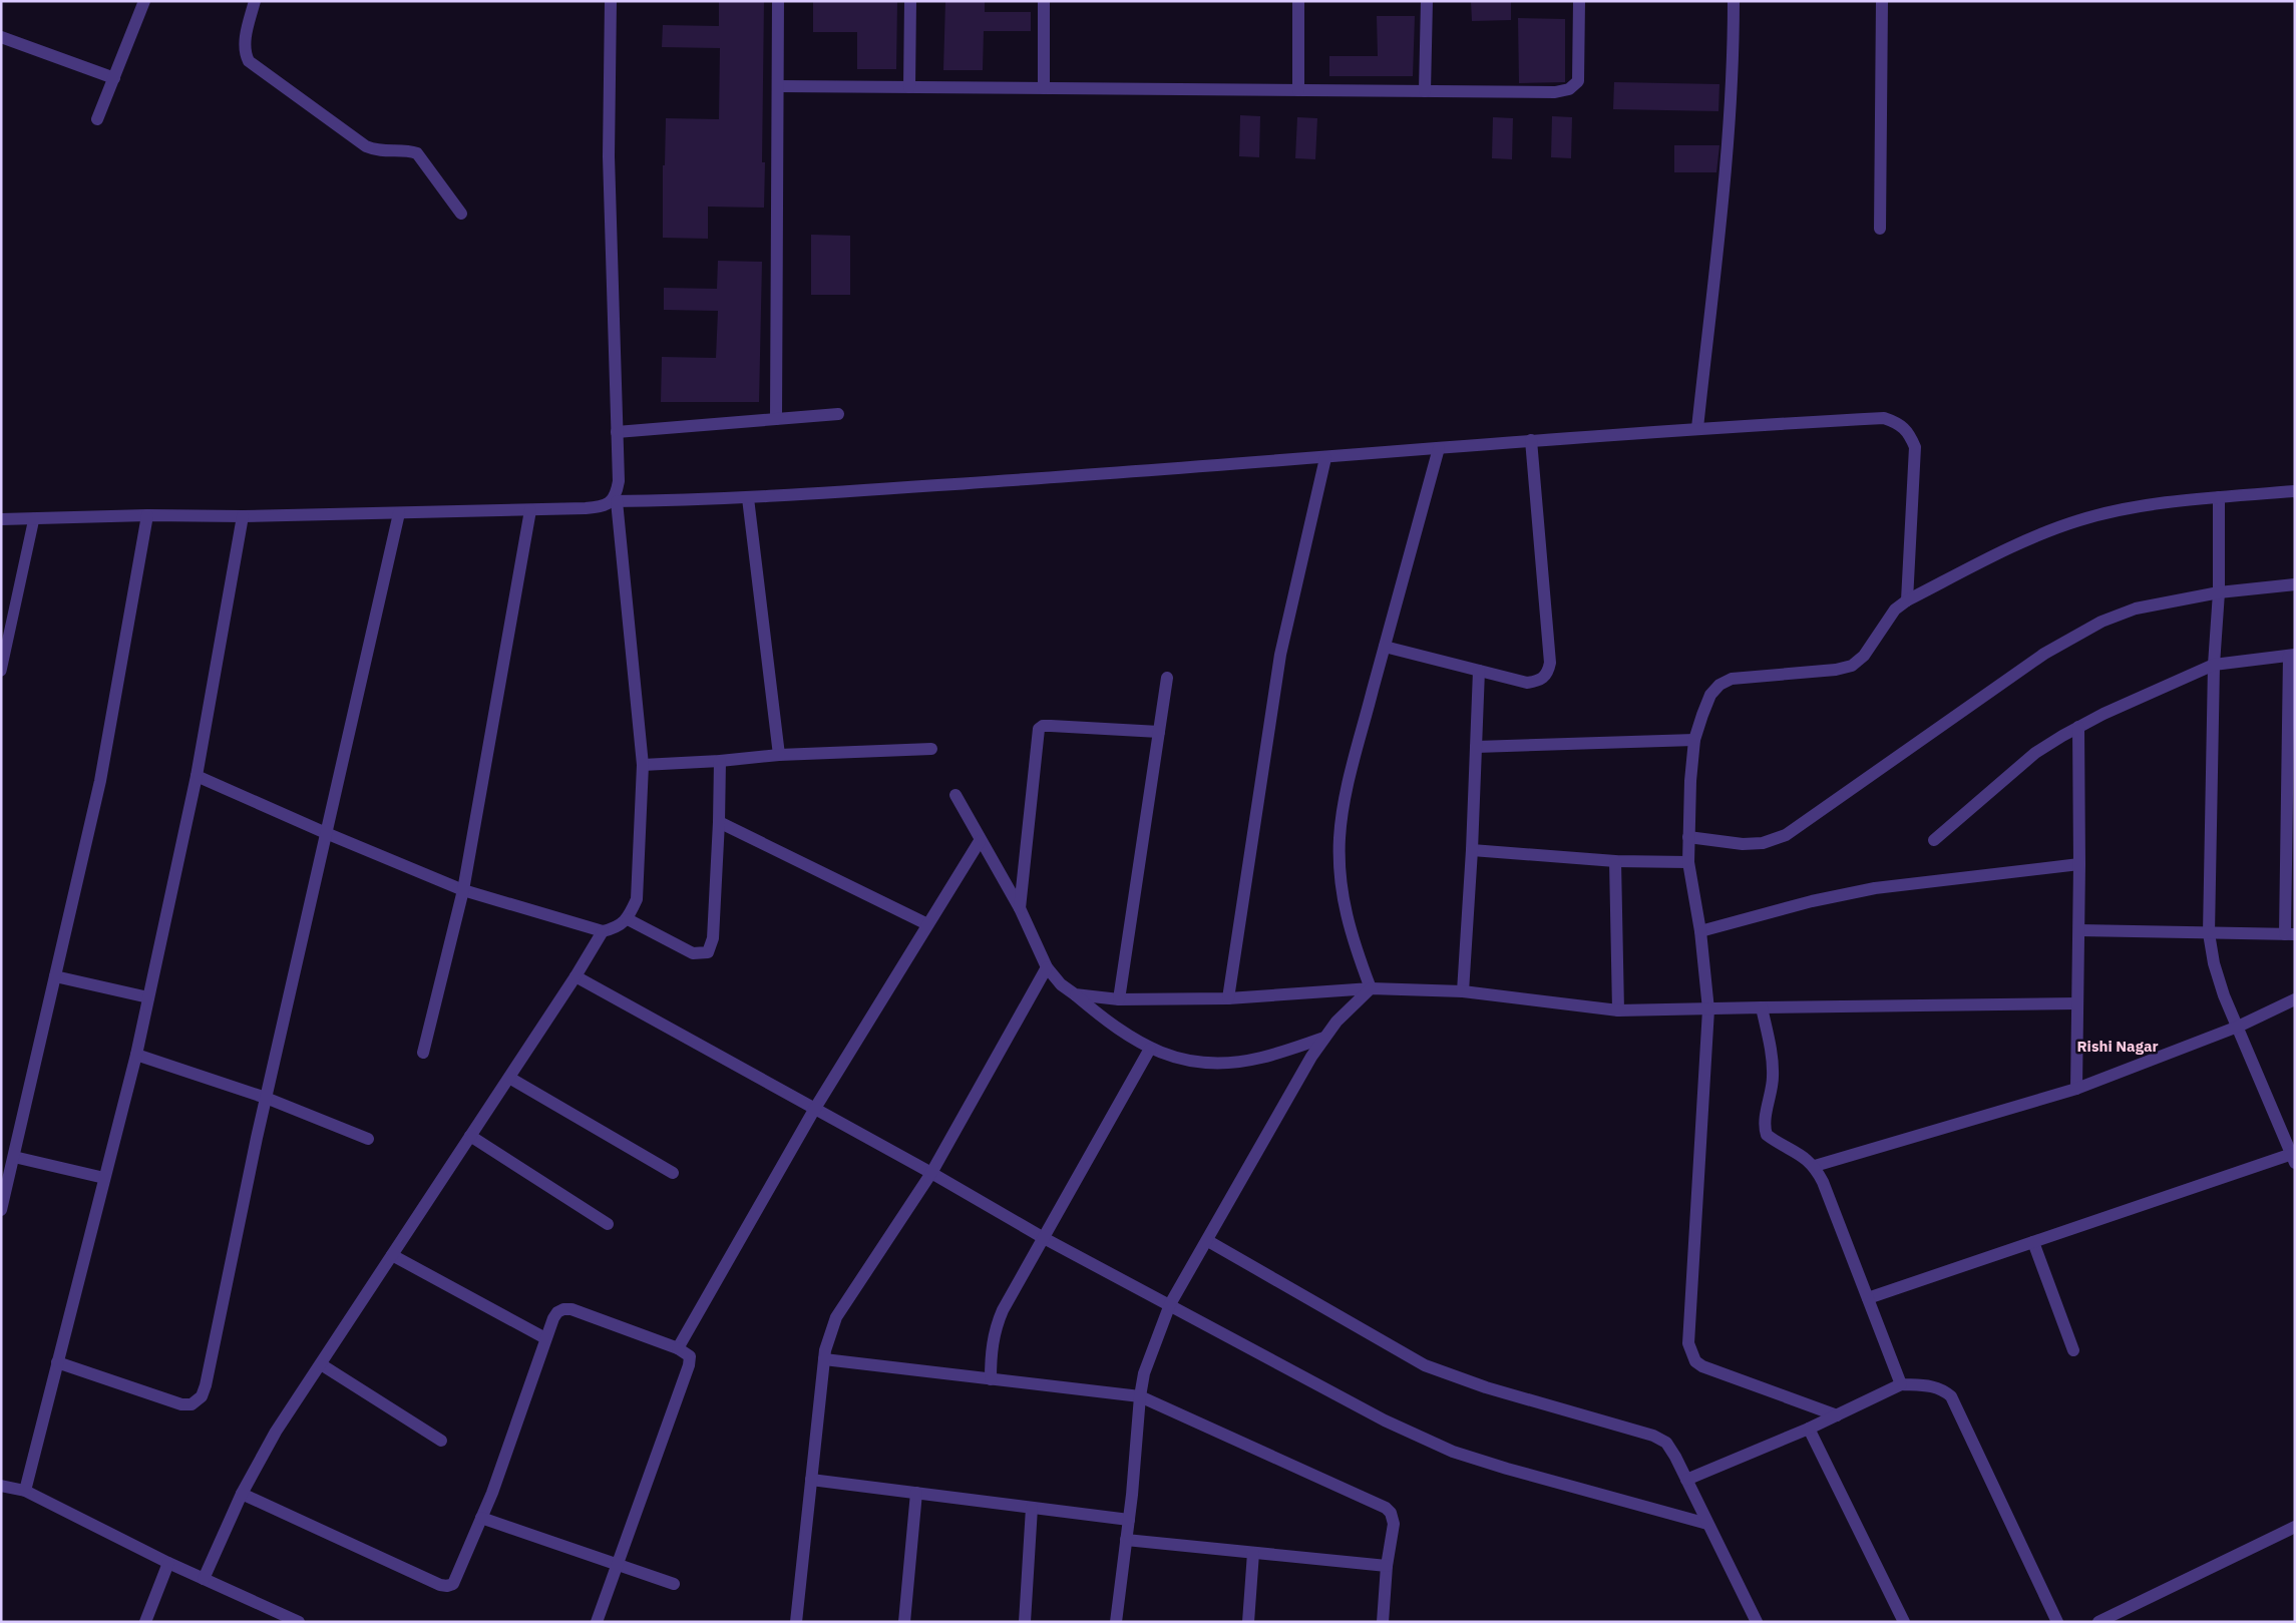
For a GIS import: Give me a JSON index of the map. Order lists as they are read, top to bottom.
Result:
{
  "districts": ["Rishi Nagar"]
}
